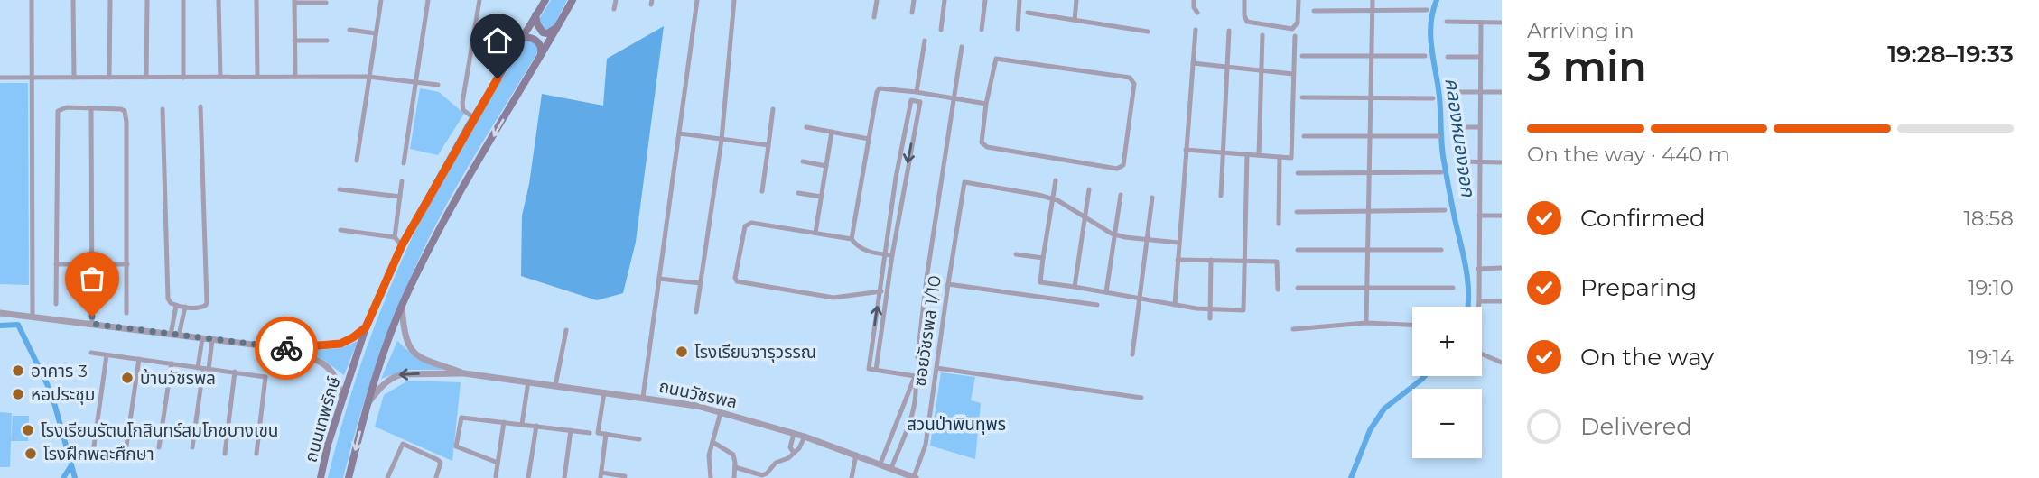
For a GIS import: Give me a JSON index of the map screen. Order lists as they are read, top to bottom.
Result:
{
  "streets": {
    "main road": ["ถนนเทพรักษ์"],
    "street": ["ซอยวัชรพล 1/10", "ถนนวัชรพล"]
  },
  "crossings": [
    ["ซอยวัชรพล 1/10", "ถนนวัชรพล"]
  ],
  "water": ["คลองหนองจอก"],
  "parks": ["สวนป่าพินทุพร"],
  "places": [
    "โรงเรียนจารุวรรณ",
    "อาคาร 3",
    "บ้านวัชรพล",
    "หอประชุม",
    "โรงเรียนรัตนโกสินทร์สมโภชบางเขน",
    "โรงฝึกพละศึกษา"
  ],
  "page": {
    "heading": ["3 min", "Arriving in", "19:28–19:33"],
    "bar": "On the way · 440 m",
    "list": [
      ["Confirmed", "18:58"],
      ["Preparing", "19:10"],
      ["On the way", "19:14"],
      "Delivered"
    ],
    "map_buttons": ["+", "−"]
  }
}
